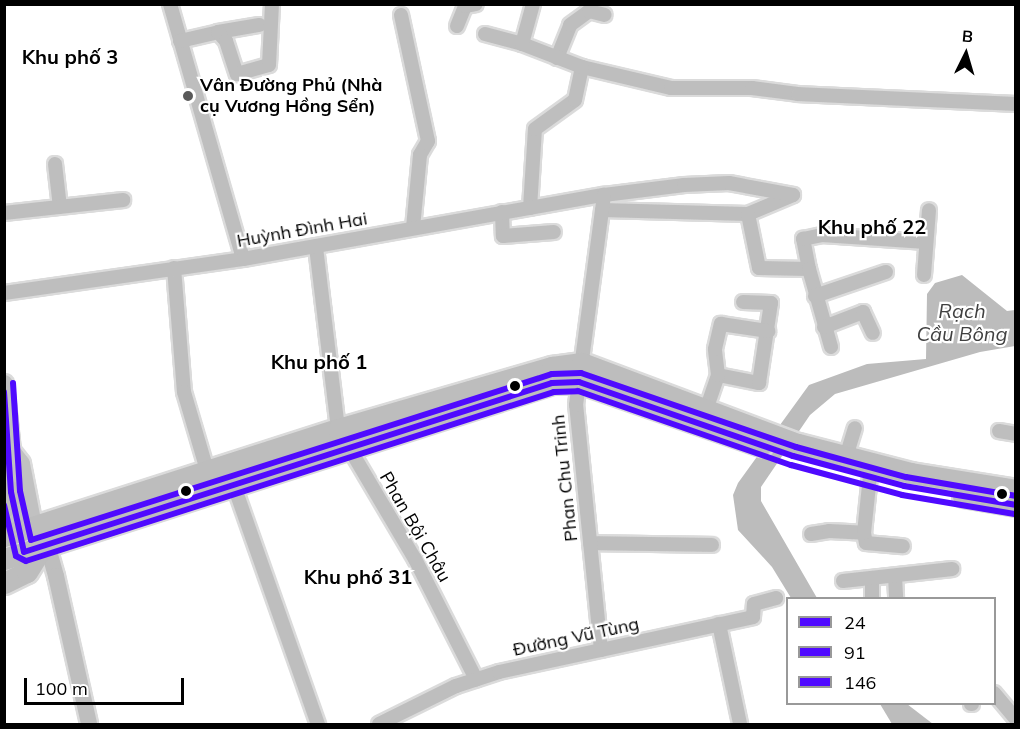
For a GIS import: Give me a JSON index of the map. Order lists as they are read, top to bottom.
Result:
{
  "streets": {
    "street": [
      "Huỳnh Đình Hai",
      "Phan Chu Trinh",
      "Phan Bội Châu",
      "Đường Vũ Tùng"
    ]
  },
  "crossings": [
    ["Huỳnh Đình Hai", "Phan Chu Trinh"],
    ["Huỳnh Đình Hai", "Phan Bội Châu"],
    ["Phan Chu Trinh", "Đường Vũ Tùng"],
    ["Phan Bội Châu", "Đường Vũ Tùng"]
  ],
  "districts": [
    "Khu phố 3",
    "Khu phố 22",
    "Khu phố 1",
    "Khu phố 31"
  ],
  "water": ["Rạch Cầu Bông"],
  "places": ["Vân Đường Phủ (Nhà cụ Vương Hồng Sển)"],
  "lines": ["transit line 146", "transit line 24", "transit line 91"],
  "legend": ["24", "91", "146"],
  "scale_bar": "100 m",
  "north": "top"
}
